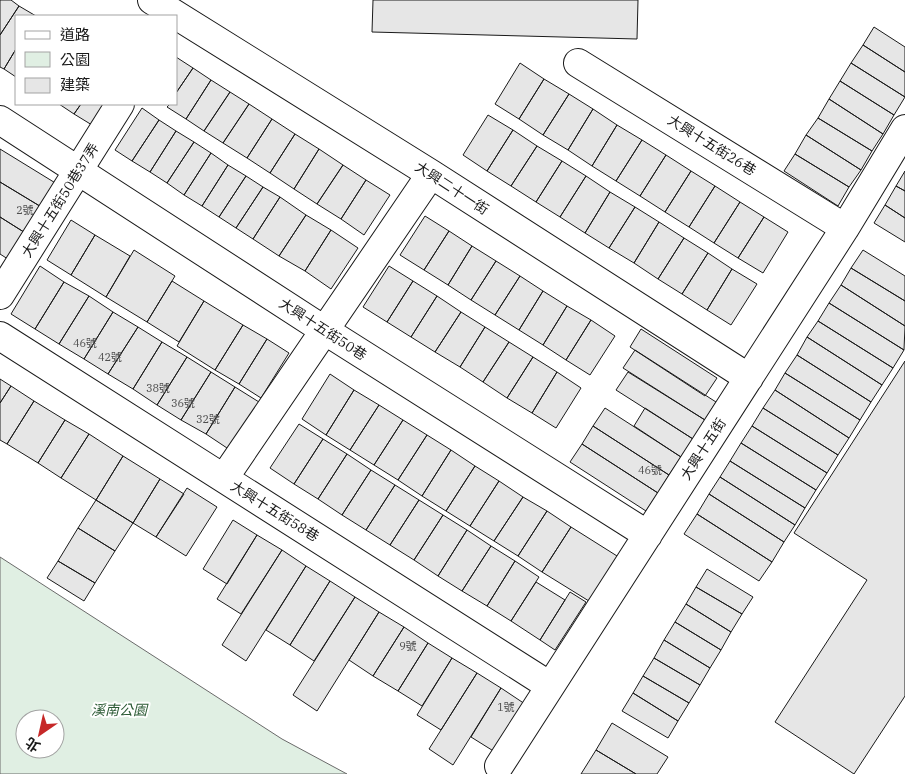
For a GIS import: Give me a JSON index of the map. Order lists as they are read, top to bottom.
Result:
{
  "streets": {
    "street": [
      "大興十五街26巷",
      "大興二十一街",
      "大興十五街50巷37弄",
      "大興十五街50巷",
      "大興十五街",
      "大興十五街58巷"
    ]
  },
  "crossings": [
    ["大興十五街26巷", "大興十五街"],
    ["大興二十一街", "大興十五街"],
    ["大興十五街50巷37弄", "大興十五街50巷"],
    ["大興十五街50巷", "大興十五街"],
    ["大興十五街", "大興十五街58巷"]
  ],
  "parks": ["溪南公園"],
  "house_numbers": [
    "2號",
    "46號",
    "42號",
    "38號",
    "36號",
    "32號",
    "46號",
    "9號",
    "1號"
  ],
  "legend": ["道路", "公園", "建築"],
  "north": "bottom left"
}
